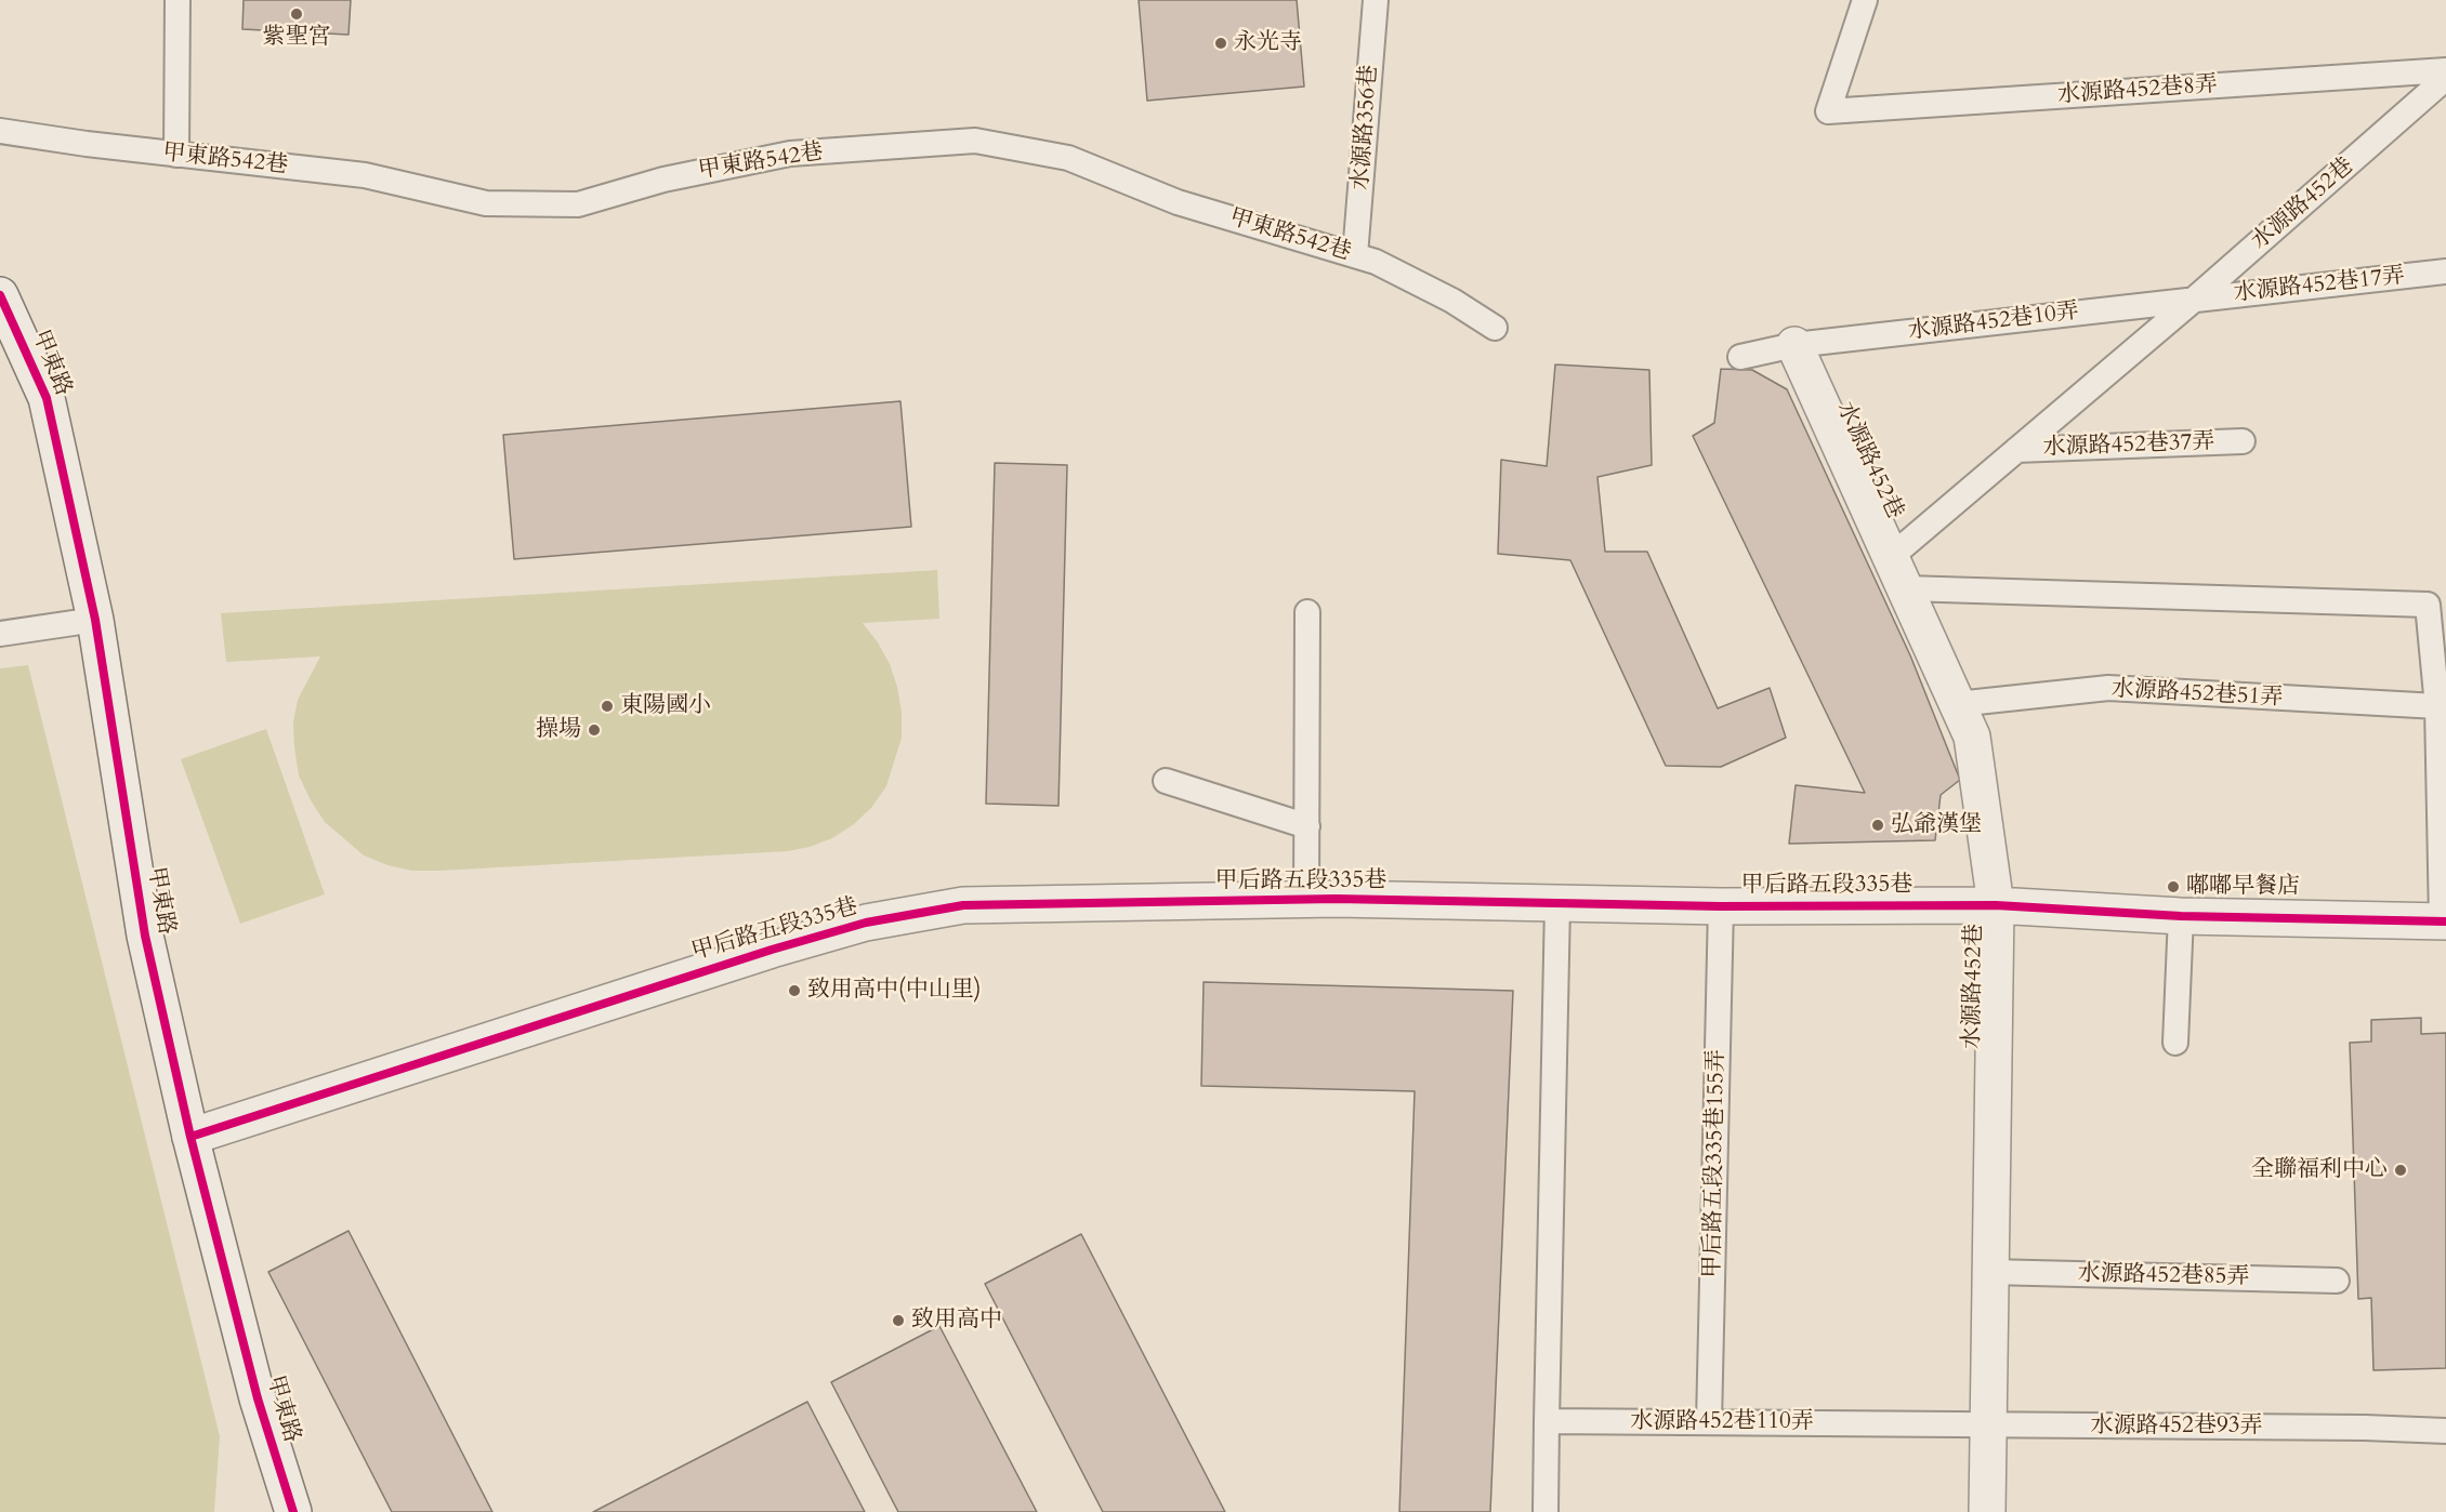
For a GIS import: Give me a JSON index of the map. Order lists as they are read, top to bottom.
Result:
{
  "streets": {
    "street": ["水源路452巷", "甲東路", "甲后路五段335巷"],
    "lane": [
      "水源路452巷8弄",
      "水源路356巷",
      "甲東路542巷",
      "水源路452巷17弄",
      "水源路452巷10弄",
      "水源路452巷37弄",
      "水源路452巷51弄",
      "甲后路五段335巷155弄",
      "水源路452巷85弄",
      "水源路452巷110弄",
      "水源路452巷93弄"
    ]
  },
  "crossings": [
    ["水源路356巷", "甲東路542巷"],
    ["水源路452巷", "水源路452巷17弄"],
    ["水源路452巷", "水源路452巷10弄"],
    ["水源路452巷", "水源路452巷37弄"],
    ["水源路452巷", "水源路452巷51弄"],
    ["水源路452巷", "甲后路五段335巷"],
    ["水源路452巷", "水源路452巷85弄"],
    ["水源路452巷", "水源路452巷110弄"],
    ["水源路452巷", "水源路452巷93弄"],
    ["水源路452巷17弄", "水源路452巷10弄"],
    ["甲東路", "甲后路五段335巷"],
    ["甲后路五段335巷", "甲后路五段335巷155弄"],
    ["甲后路五段335巷155弄", "水源路452巷110弄"],
    ["水源路452巷110弄", "水源路452巷93弄"]
  ],
  "places": [
    "紫聖宮",
    "永光寺",
    "東陽國小",
    "操場",
    "弘爺漢堡",
    "嘟嘟早餐店",
    "致用高中(中山里)",
    "全聯福利中心",
    "致用高中"
  ]
}
